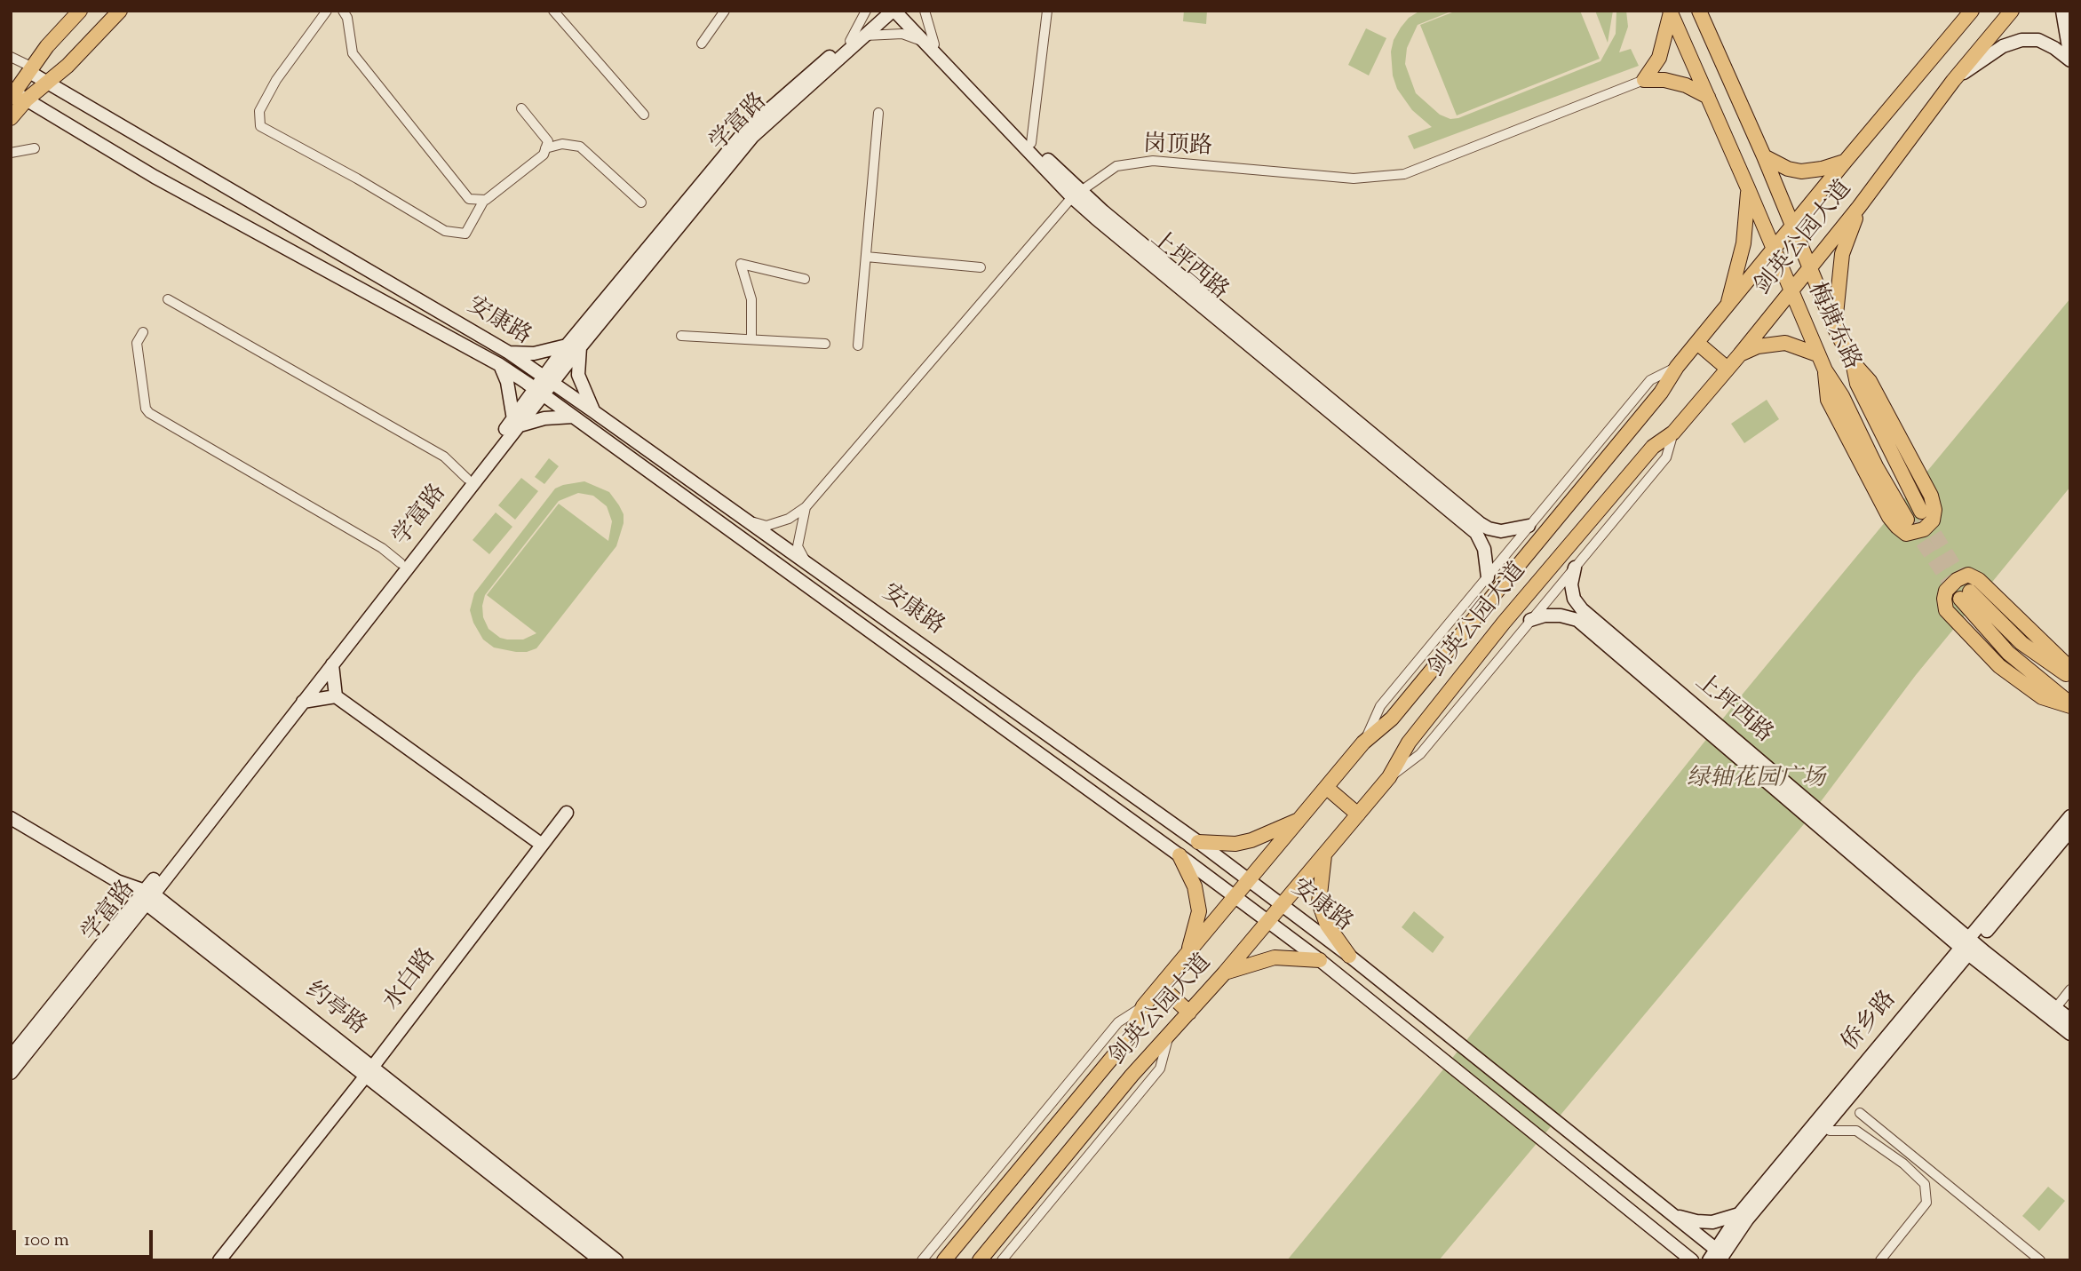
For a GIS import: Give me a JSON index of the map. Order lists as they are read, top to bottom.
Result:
{
  "streets": {
    "main road": ["剑英公园大道", "梅塘东路"],
    "street": [
      "学富路",
      "岗顶路",
      "上坪西路",
      "安康路",
      "水白路",
      "约亭路",
      "侨乡路"
    ]
  },
  "crossings": [
    ["学富路", "上坪西路"],
    ["学富路", "安康路"],
    ["学富路", "约亭路"],
    ["岗顶路", "上坪西路"],
    ["剑英公园大道", "安康路"],
    ["剑英公园大道", "梅塘东路"],
    ["上坪西路", "侨乡路"],
    ["安康路", "侨乡路"],
    ["水白路", "约亭路"]
  ],
  "parks": ["绿轴花园广场"],
  "scale_bar": "100 m"
}
